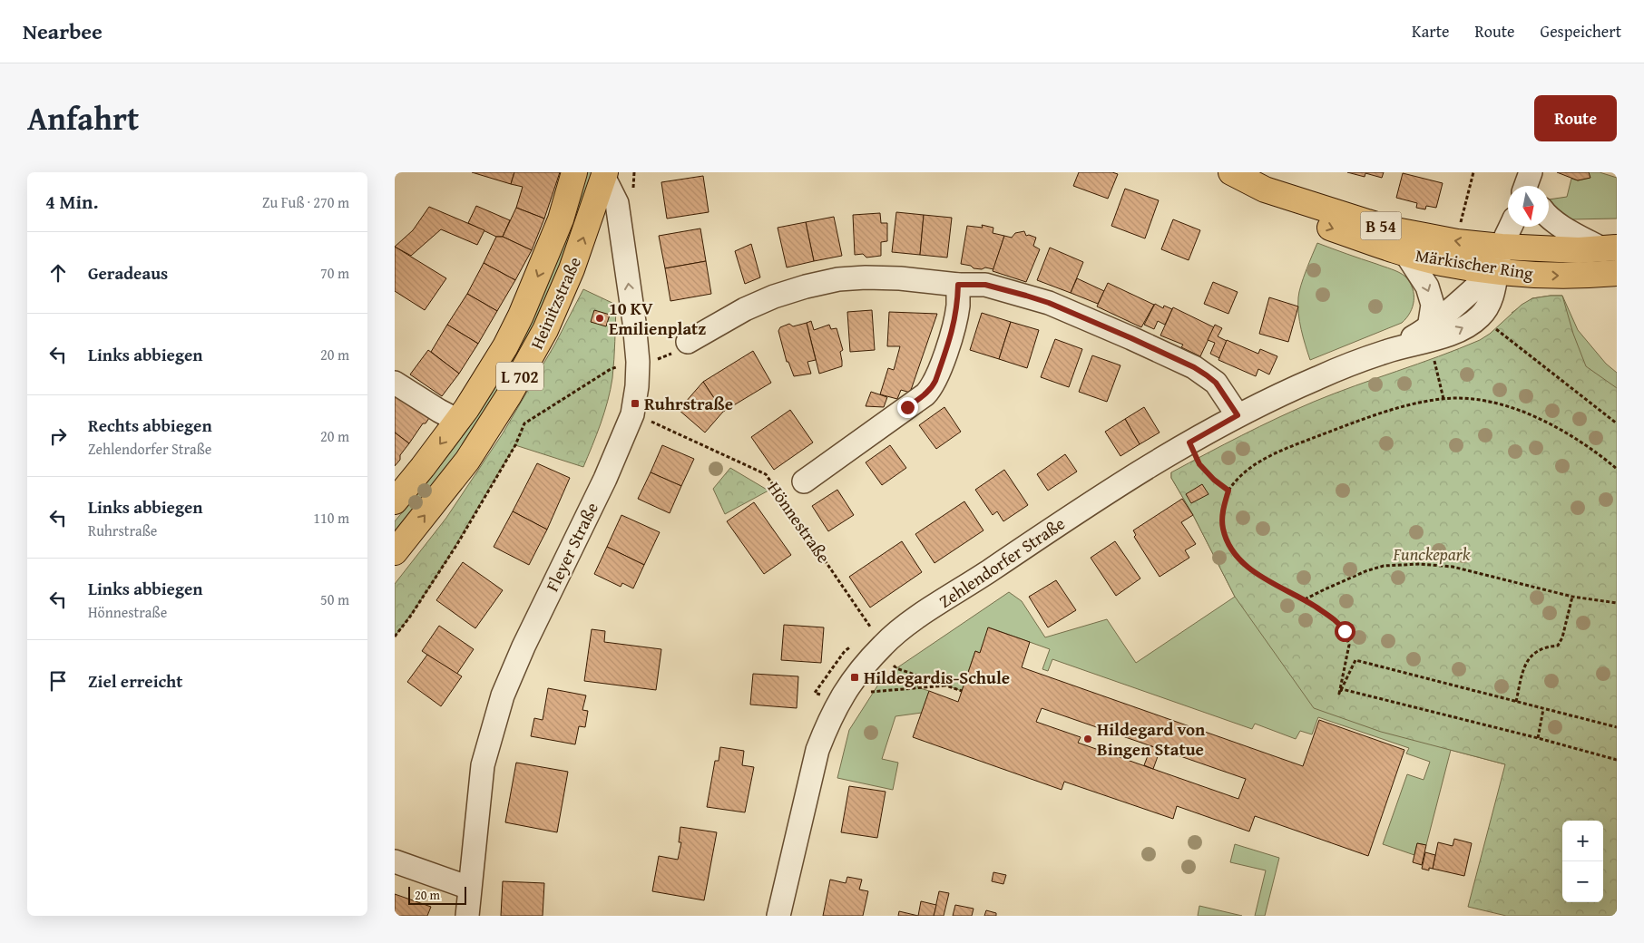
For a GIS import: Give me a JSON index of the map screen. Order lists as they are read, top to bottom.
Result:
{
  "streets": {
    "main road": [
      "B 54",
      "Märkischer Ring",
      "Heinitzstraße",
      "L 702"
    ],
    "street": ["Hönnestraße", "Fleyer Straße", "Zehlendorfer Straße"]
  },
  "crossings": [
    ["Märkischer Ring", "Zehlendorfer Straße"],
    ["Heinitzstraße", "Fleyer Straße"]
  ],
  "parks": ["Funckepark"],
  "places": {
    "other": ["10 KV Emilienplatz", "Hildegard von Bingen Statue"],
    "transit": ["Ruhrstraße", "Hildegardis-Schule"]
  },
  "scale_bar": "20 m",
  "north": "bottom",
  "page": {
    "header": "Nearbee",
    "nav": ["Karte", "Route", "Gespeichert"],
    "title": "Anfahrt",
    "buttons": "Route",
    "heading": ["4 Min.", "Zu Fuß · 270 m"],
    "list": [
      ["Geradeaus", "70 m"],
      ["Links abbiegen", "20 m"],
      ["Rechts abbiegen", "Zehlendorfer Straße", "20 m"],
      ["Links abbiegen", "Ruhrstraße", "110 m"],
      ["Links abbiegen", "Hönnestraße", "50 m"],
      "Ziel erreicht"
    ],
    "map_buttons": ["+", "−"],
    "scale": "20 m"
  }
}
